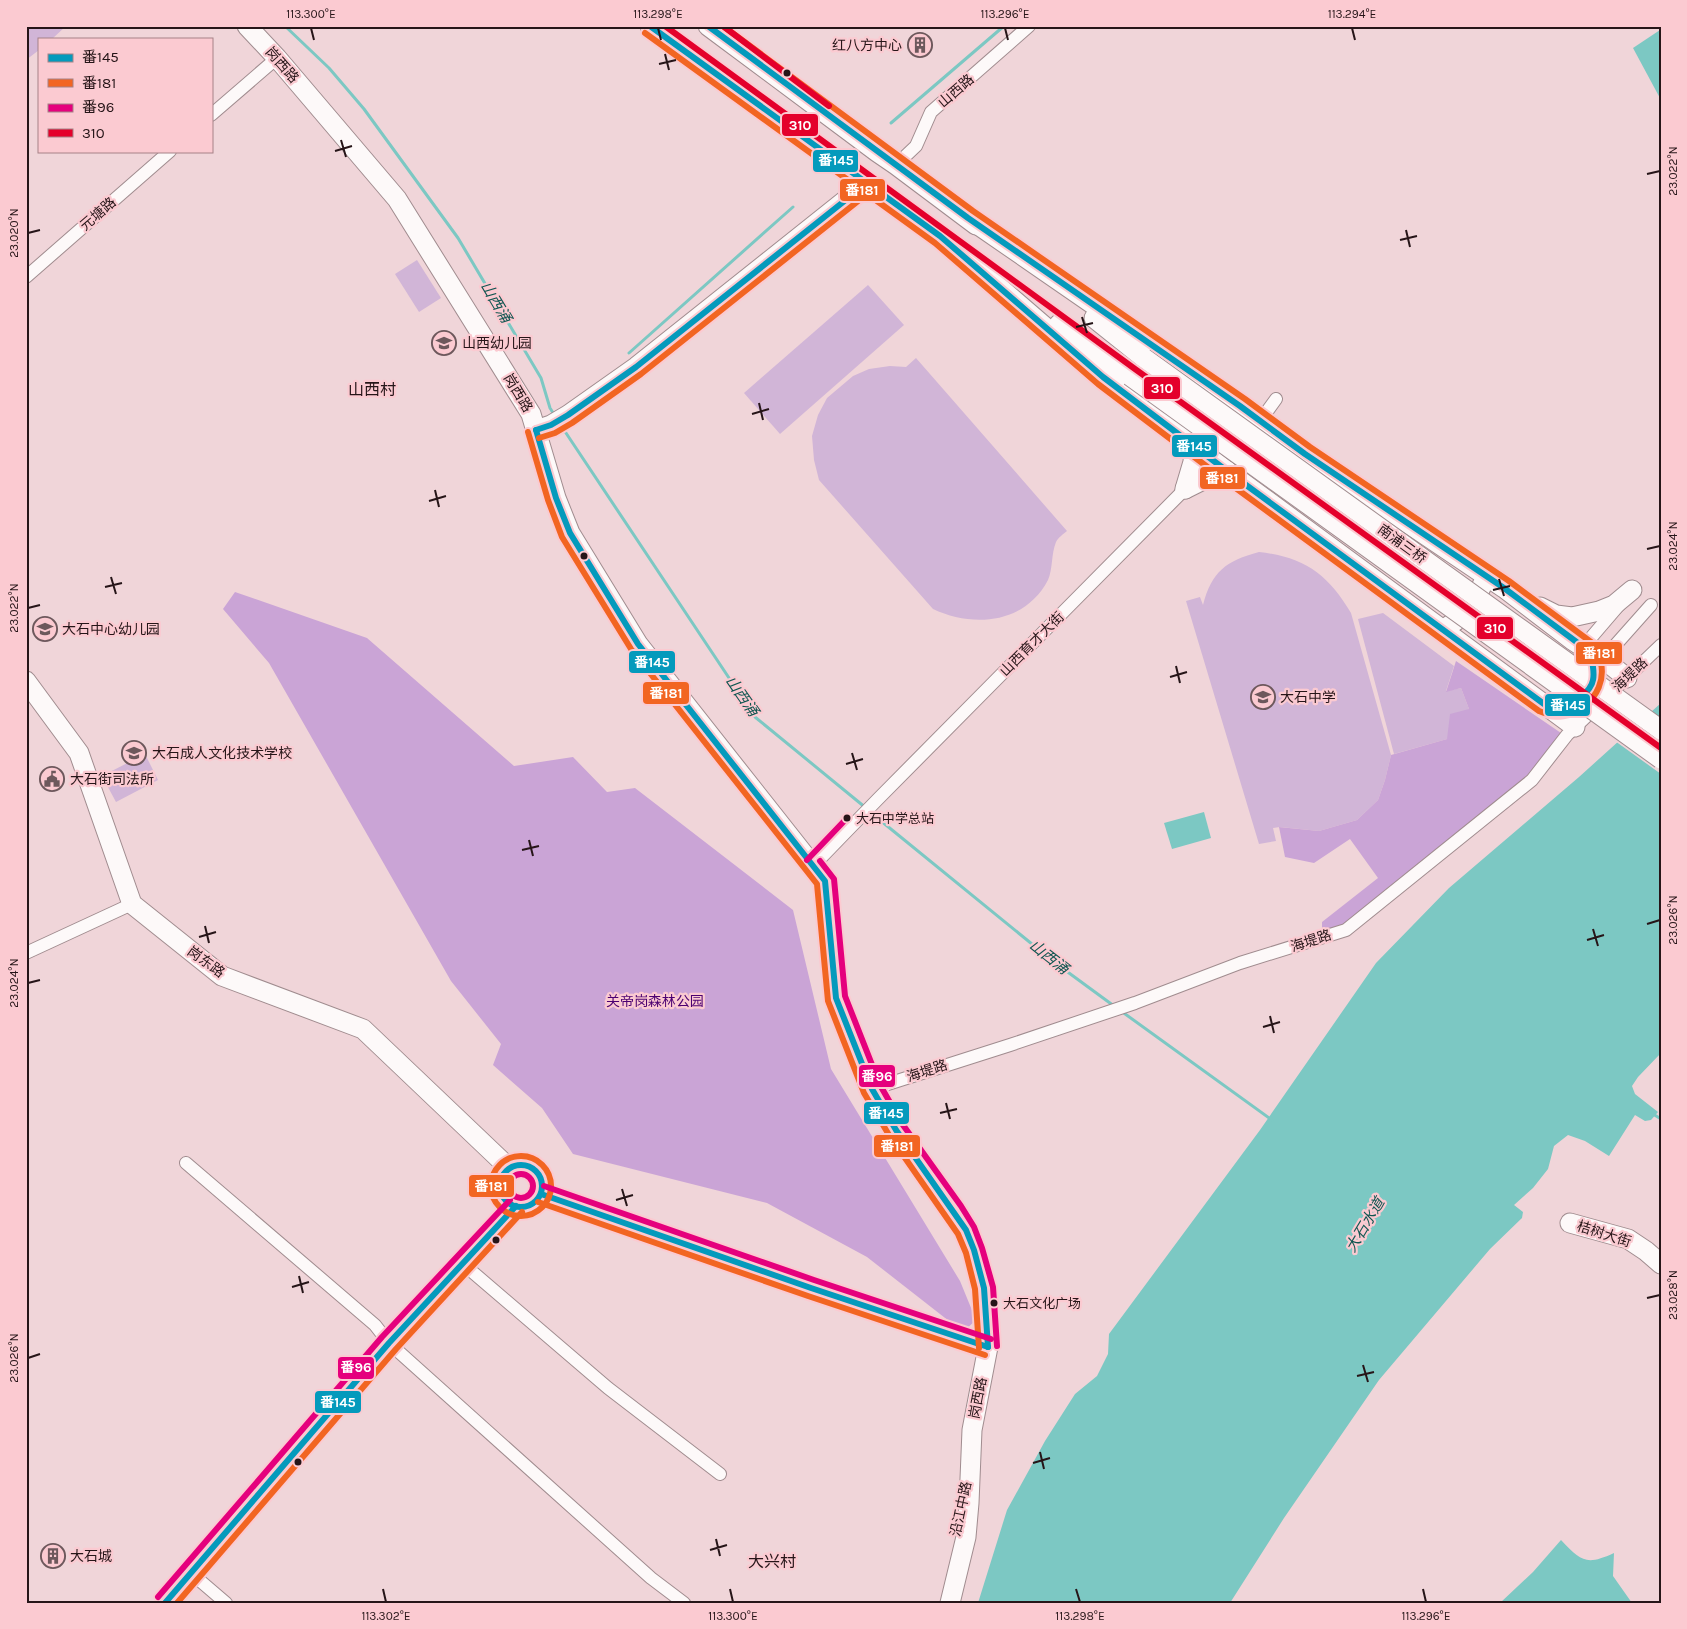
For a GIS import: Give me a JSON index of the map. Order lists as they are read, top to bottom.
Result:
{
  "streets": {
    "main road": [
      "岗西路",
      "南浦三桥",
      "岗东路",
      "桔树大街",
      "沿江中路"
    ],
    "street": [
      "山西路",
      "元塘路",
      "山西育才大街",
      "海堤路"
    ]
  },
  "crossings": [
    ["岗西路", "山西育才大街"],
    ["岗西路", "海堤路"],
    ["岗西路", "沿江中路"]
  ],
  "districts": ["山西村", "大兴村"],
  "water": ["山西涌", "大石水道"],
  "parks": ["关帝岗森林公园"],
  "places": {
    "building": ["红八方中心", "大石城"],
    "school or university": [
      "山西幼儿园",
      "大石中心幼儿园",
      "大石中学",
      "大石成人文化技术学校"
    ],
    "public building": ["大石街司法所"],
    "other": ["大石中学总站", "大石文化广场"]
  },
  "lines": [
    "transit line 番145",
    "transit line 番181",
    "transit line 310",
    "transit line 番96"
  ],
  "legend": [
    "番145",
    "番181",
    "番96",
    "310"
  ],
  "coordinates": [
    "113.300°E",
    "113.298°E",
    "113.296°E",
    "113.294°E",
    "23.022°N",
    "23.020°N",
    "23.024°N",
    "23.026°N",
    "23.028°N",
    "113.302°E"
  ]
}
